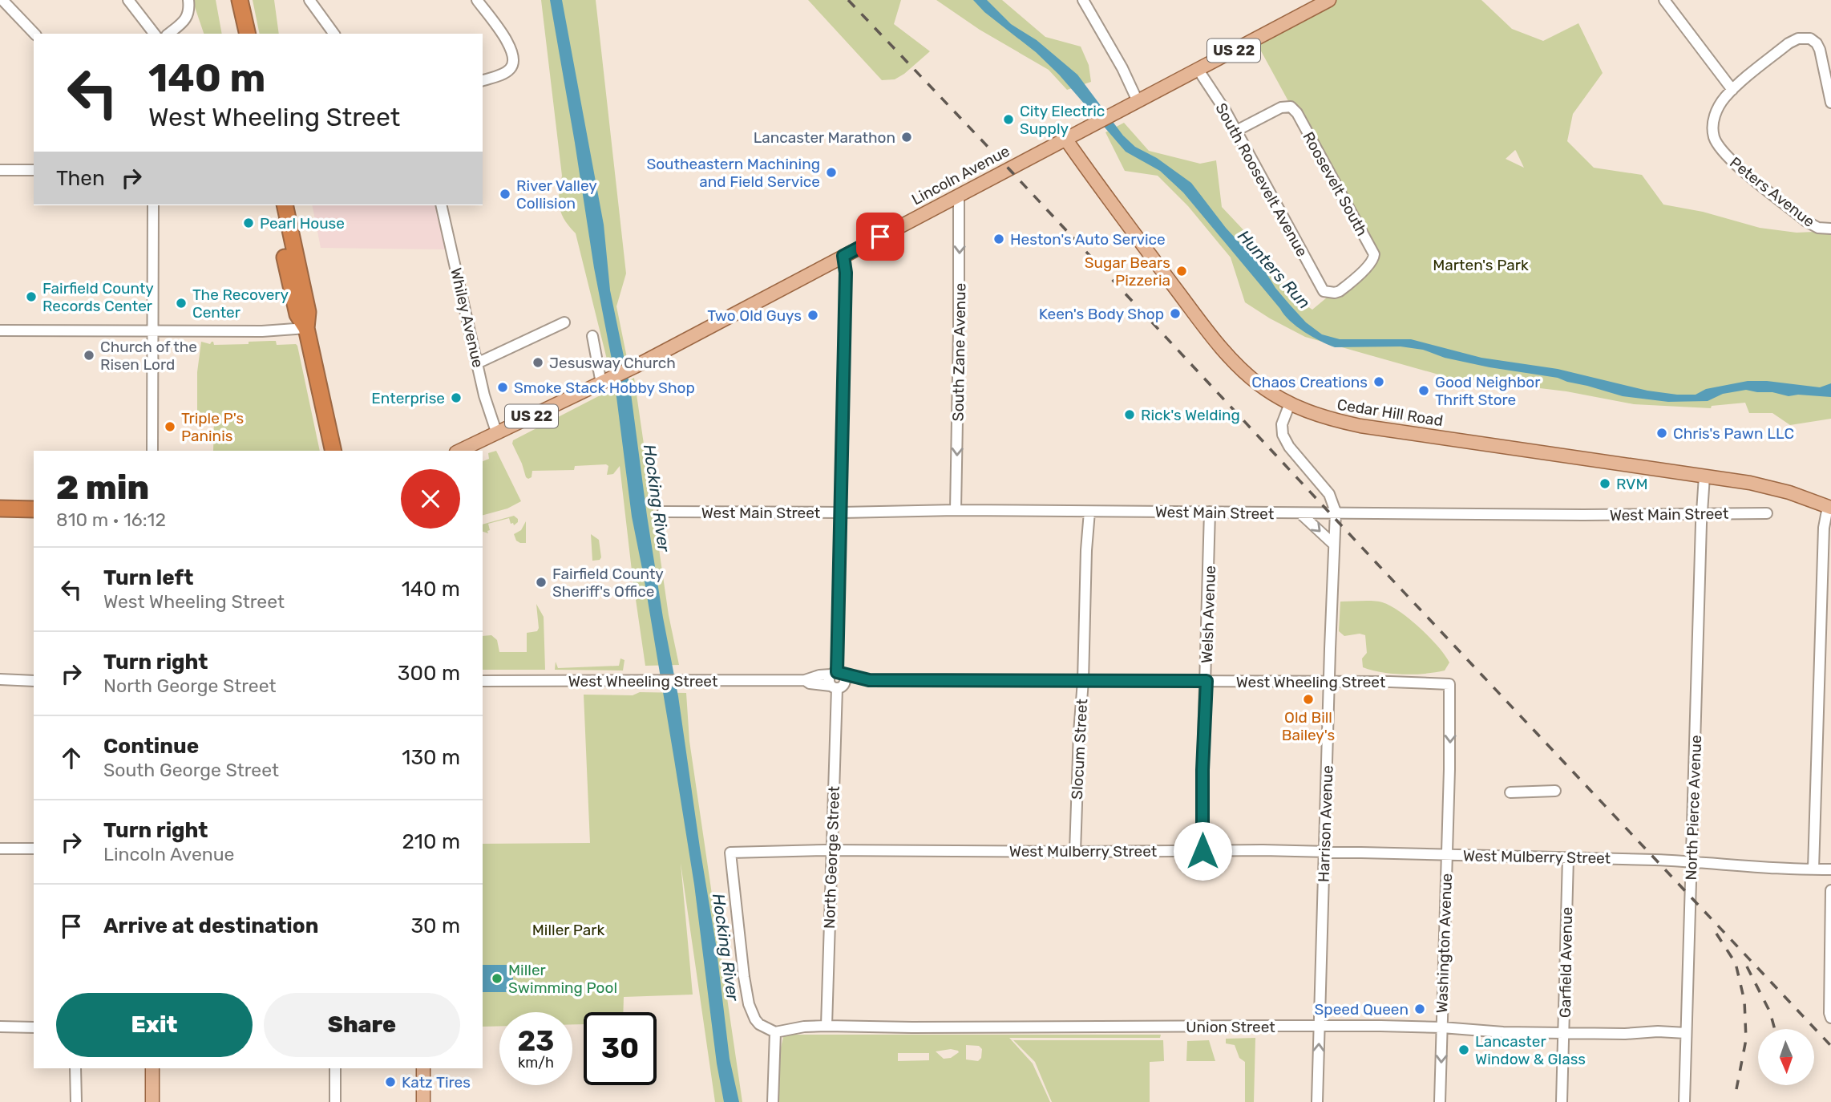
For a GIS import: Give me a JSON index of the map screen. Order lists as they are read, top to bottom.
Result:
{
  "streets": {
    "main road": ["US 22", "Lincoln Avenue", "Cedar Hill Road"],
    "street": [
      "South Roosevelt Avenue",
      "Roosevelt South",
      "Peters Avenue",
      "Whiley Avenue",
      "South Zane Avenue",
      "West Main Street",
      "Welsh Avenue",
      "West Wheeling Street",
      "Slocum Street",
      "North Pierce Avenue",
      "Harrison Avenue",
      "West Mulberry Street",
      "North George Street",
      "Washington Avenue",
      "Garfield Avenue",
      "Union Street"
    ]
  },
  "crossings": [
    ["Lincoln Avenue", "South Roosevelt Avenue"],
    ["Lincoln Avenue", "Whiley Avenue"],
    ["Lincoln Avenue", "South Zane Avenue"],
    ["Lincoln Avenue", "Cedar Hill Road"],
    ["South Roosevelt Avenue", "Roosevelt South"],
    ["South Zane Avenue", "West Main Street"],
    ["Cedar Hill Road", "North Pierce Avenue"],
    ["Cedar Hill Road", "Harrison Avenue"],
    ["West Main Street", "Welsh Avenue"],
    ["West Main Street", "Slocum Street"],
    ["West Main Street", "North Pierce Avenue"],
    ["West Main Street", "Harrison Avenue"],
    ["Welsh Avenue", "West Wheeling Street"],
    ["Welsh Avenue", "West Mulberry Street"],
    ["West Wheeling Street", "Slocum Street"],
    ["West Wheeling Street", "Harrison Avenue"],
    ["West Wheeling Street", "North George Street"],
    ["West Wheeling Street", "Washington Avenue"],
    ["Slocum Street", "West Mulberry Street"],
    ["North Pierce Avenue", "West Mulberry Street"],
    ["North Pierce Avenue", "Union Street"],
    ["Harrison Avenue", "West Mulberry Street"],
    ["Harrison Avenue", "Union Street"],
    ["West Mulberry Street", "North George Street"],
    ["West Mulberry Street", "Washington Avenue"],
    ["West Mulberry Street", "Garfield Avenue"],
    ["West Mulberry Street", "Union Street"],
    ["North George Street", "Union Street"],
    ["Washington Avenue", "Union Street"],
    ["Garfield Avenue", "Union Street"]
  ],
  "one_way": ["South Zane Avenue", "Washington Avenue"],
  "water": ["Hunters Run", "Hocking River"],
  "parks": ["Marten's Park", "Miller Park"],
  "places": [
    "City Electric Supply",
    "Lancaster Marathon",
    "Southeastern Machining and Field Service",
    "River Valley Collision",
    "Pearl House",
    "Heston's Auto Service",
    "Sugar Bears Pizzeria",
    "Fairfield County Records Center",
    "The Recovery Center",
    "Keen's Body Shop",
    "Two Old Guys",
    "Church of the Risen Lord",
    "Jesusway Church",
    "Chaos Creations",
    "Smoke Stack Hobby Shop",
    "Good Neighbor Thrift Store",
    "Enterprise",
    "Rick's Welding",
    "Triple P's Paninis",
    "Chris's Pawn LLC",
    "RVM",
    "Fairfield County Sheriff's Office",
    "Old Bill Bailey's",
    "Miller Swimming Pool",
    "Speed Queen",
    "Lancaster Window & Glass",
    "Katz Tires"
  ],
  "north": "bottom",
  "page": {
    "turn": ["140 m", "West Wheeling Street"],
    "then": "Then",
    "heading": ["2 min", "810 m · 16:12"],
    "list": [
      {
        "name": "Turn left",
        "note": "West Wheeling Street",
        "value": "140 m"
      },
      {
        "name": "Turn right",
        "note": "North George Street",
        "value": "300 m"
      },
      {
        "name": "Continue",
        "note": "South George Street",
        "value": "130 m"
      },
      {
        "name": "Turn right",
        "note": "Lincoln Avenue",
        "value": "210 m"
      },
      {
        "name": "Arrive at destination",
        "value": "30 m"
      }
    ],
    "buttons": ["Exit", "Share"],
    "speed": "23 km/h",
    "limit": "30"
  }
}
